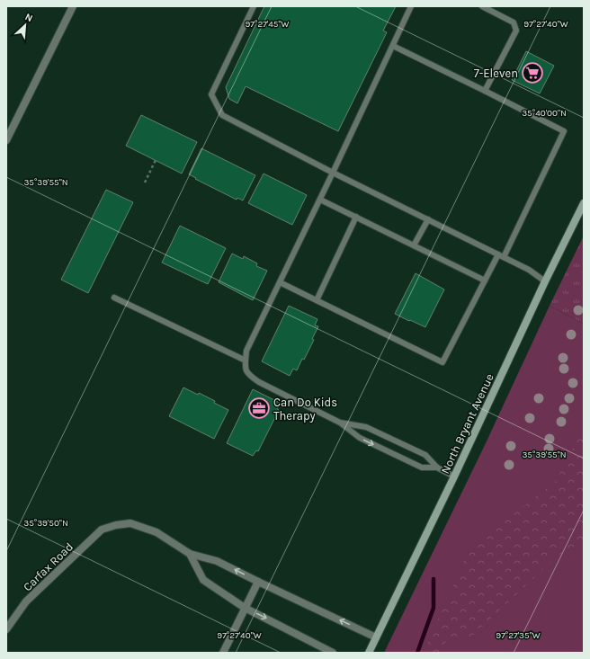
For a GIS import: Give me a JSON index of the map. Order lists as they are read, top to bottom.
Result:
{
  "streets": {
    "main road": ["North Bryant Avenue"],
    "street": ["Carfax Road"]
  },
  "crossings": [
    ["North Bryant Avenue", "Carfax Road"]
  ],
  "places": {
    "supermarket": ["7-Eleven"],
    "office": ["Can Do Kids Therapy"]
  },
  "north": "top right",
  "coordinates": [
    "97°27'45\"W",
    "97°27'40\"W",
    "35°40'00\"N",
    "35°39'55\"N",
    "35°39'50\"N",
    "97°27'35\"W"
  ]
}
